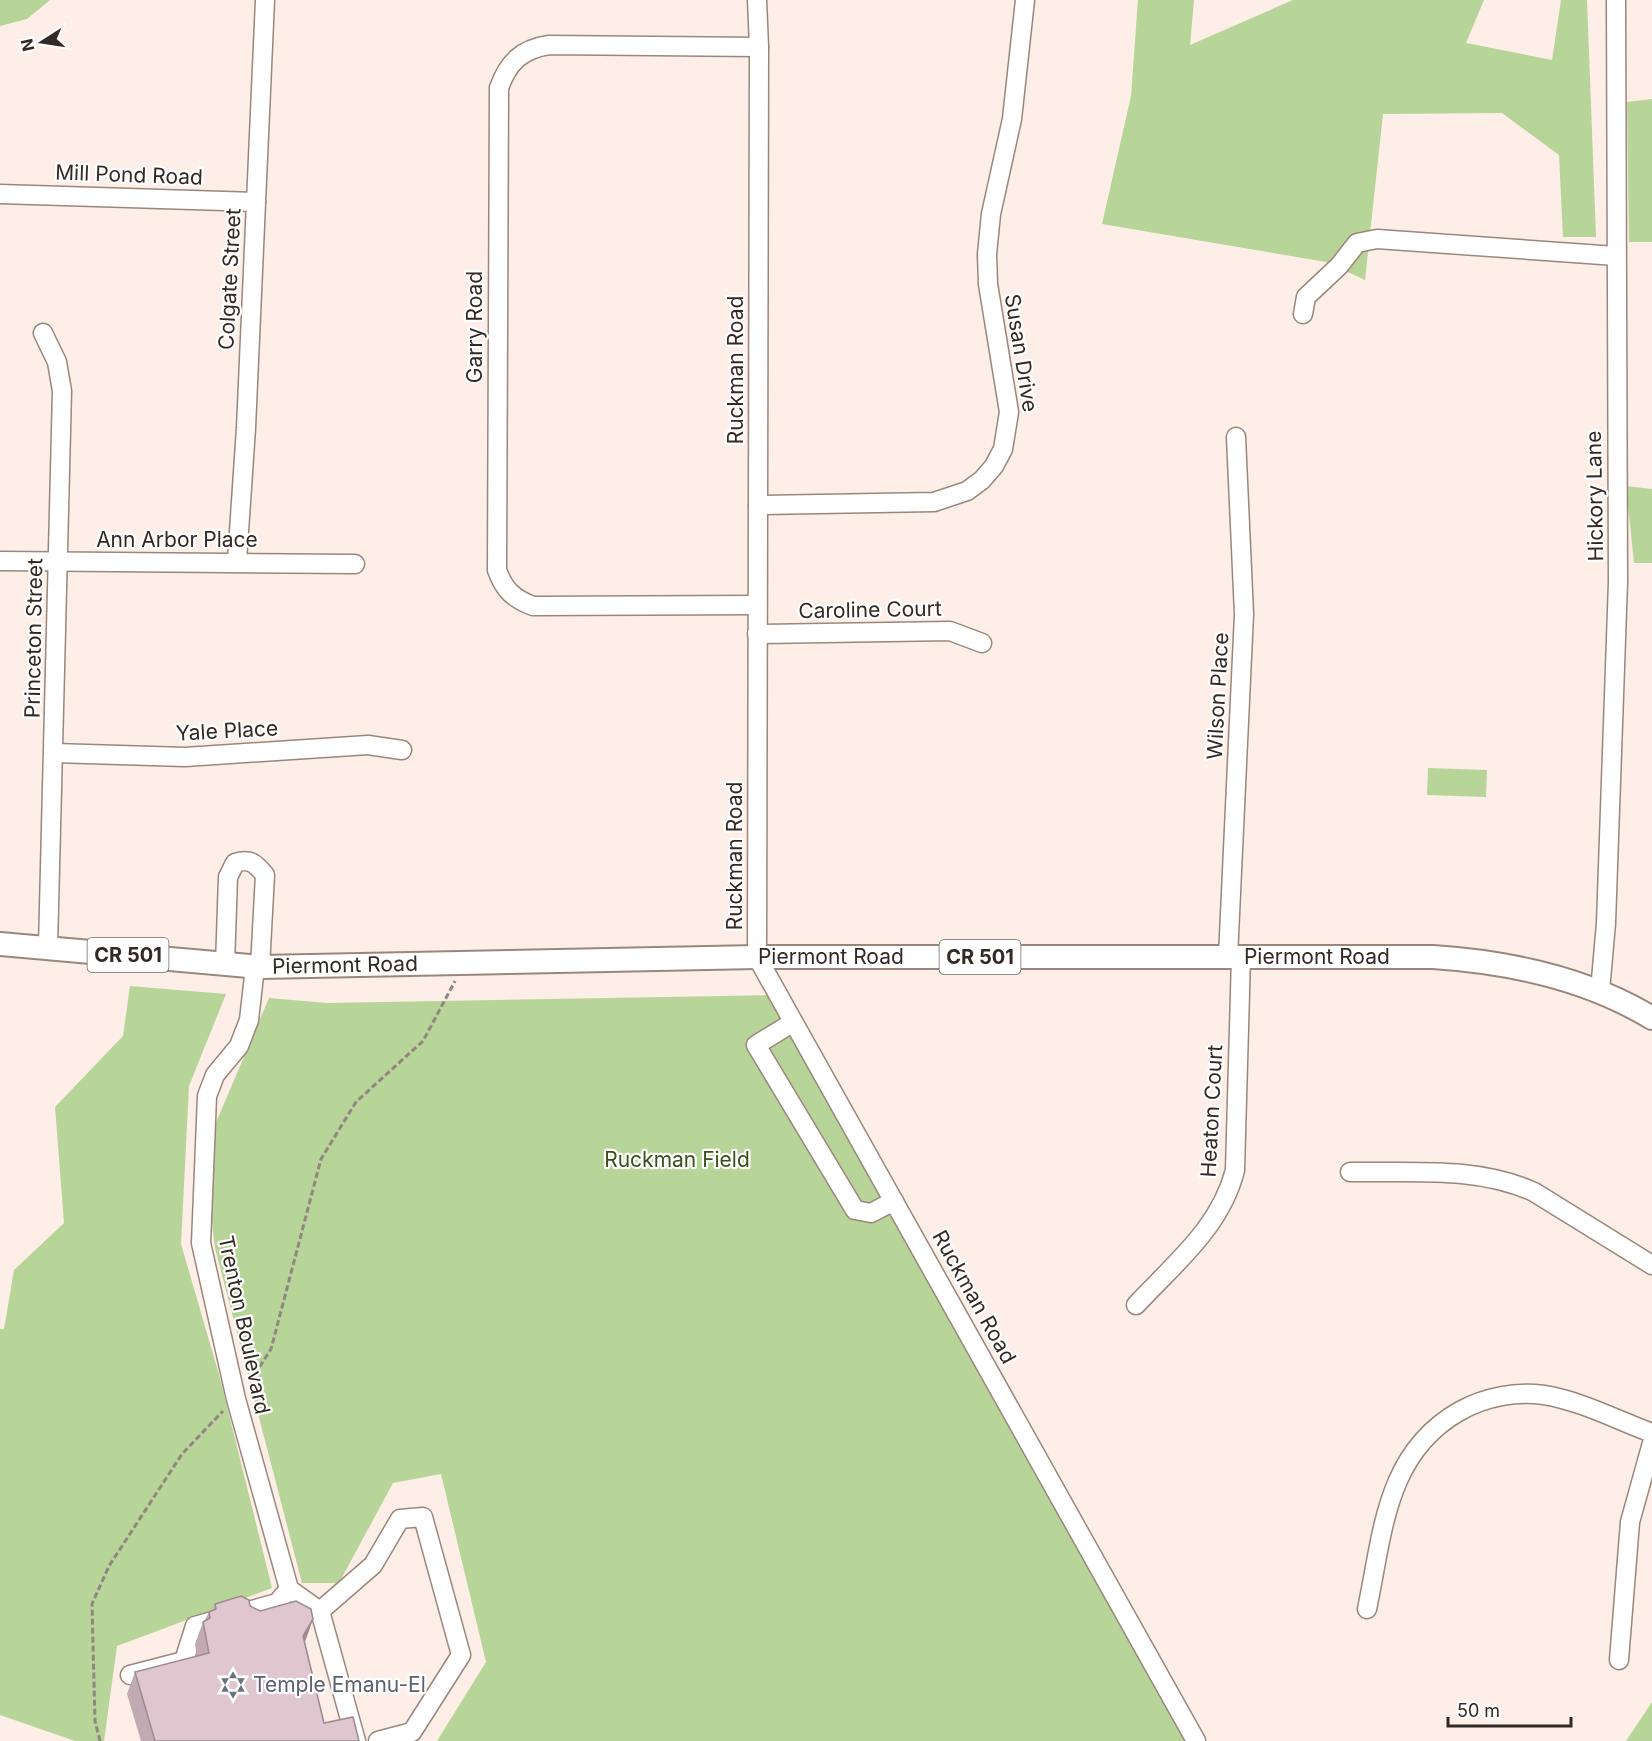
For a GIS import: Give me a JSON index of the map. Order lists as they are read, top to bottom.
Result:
{
  "streets": {
    "main road": ["CR 501", "Piermont Road"],
    "street": [
      "Mill Pond Road",
      "Colgate Street",
      "Garry Road",
      "Susan Drive",
      "Ruckman Road",
      "Hickory Lane",
      "Ann Arbor Place",
      "Caroline Court",
      "Princeton Street",
      "Wilson Place",
      "Yale Place",
      "Heaton Court",
      "Trenton Boulevard"
    ]
  },
  "crossings": [
    ["Mill Pond Road", "Colgate Street"],
    ["Colgate Street", "Ann Arbor Place"],
    ["Garry Road", "Ruckman Road"],
    ["Susan Drive", "Ruckman Road"],
    ["Ruckman Road", "Caroline Court"],
    ["Ruckman Road", "Piermont Road"],
    ["Hickory Lane", "Piermont Road"],
    ["Ann Arbor Place", "Princeton Street"],
    ["Princeton Street", "Yale Place"],
    ["Princeton Street", "Piermont Road"],
    ["Wilson Place", "Piermont Road"],
    ["Wilson Place", "Heaton Court"],
    ["Piermont Road", "Heaton Court"],
    ["Piermont Road", "Trenton Boulevard"]
  ],
  "parks": ["Ruckman Field"],
  "places": {
    "synagogue": ["Temple Emanu-El"]
  },
  "scale_bar": "50 m",
  "north": "left"
}
